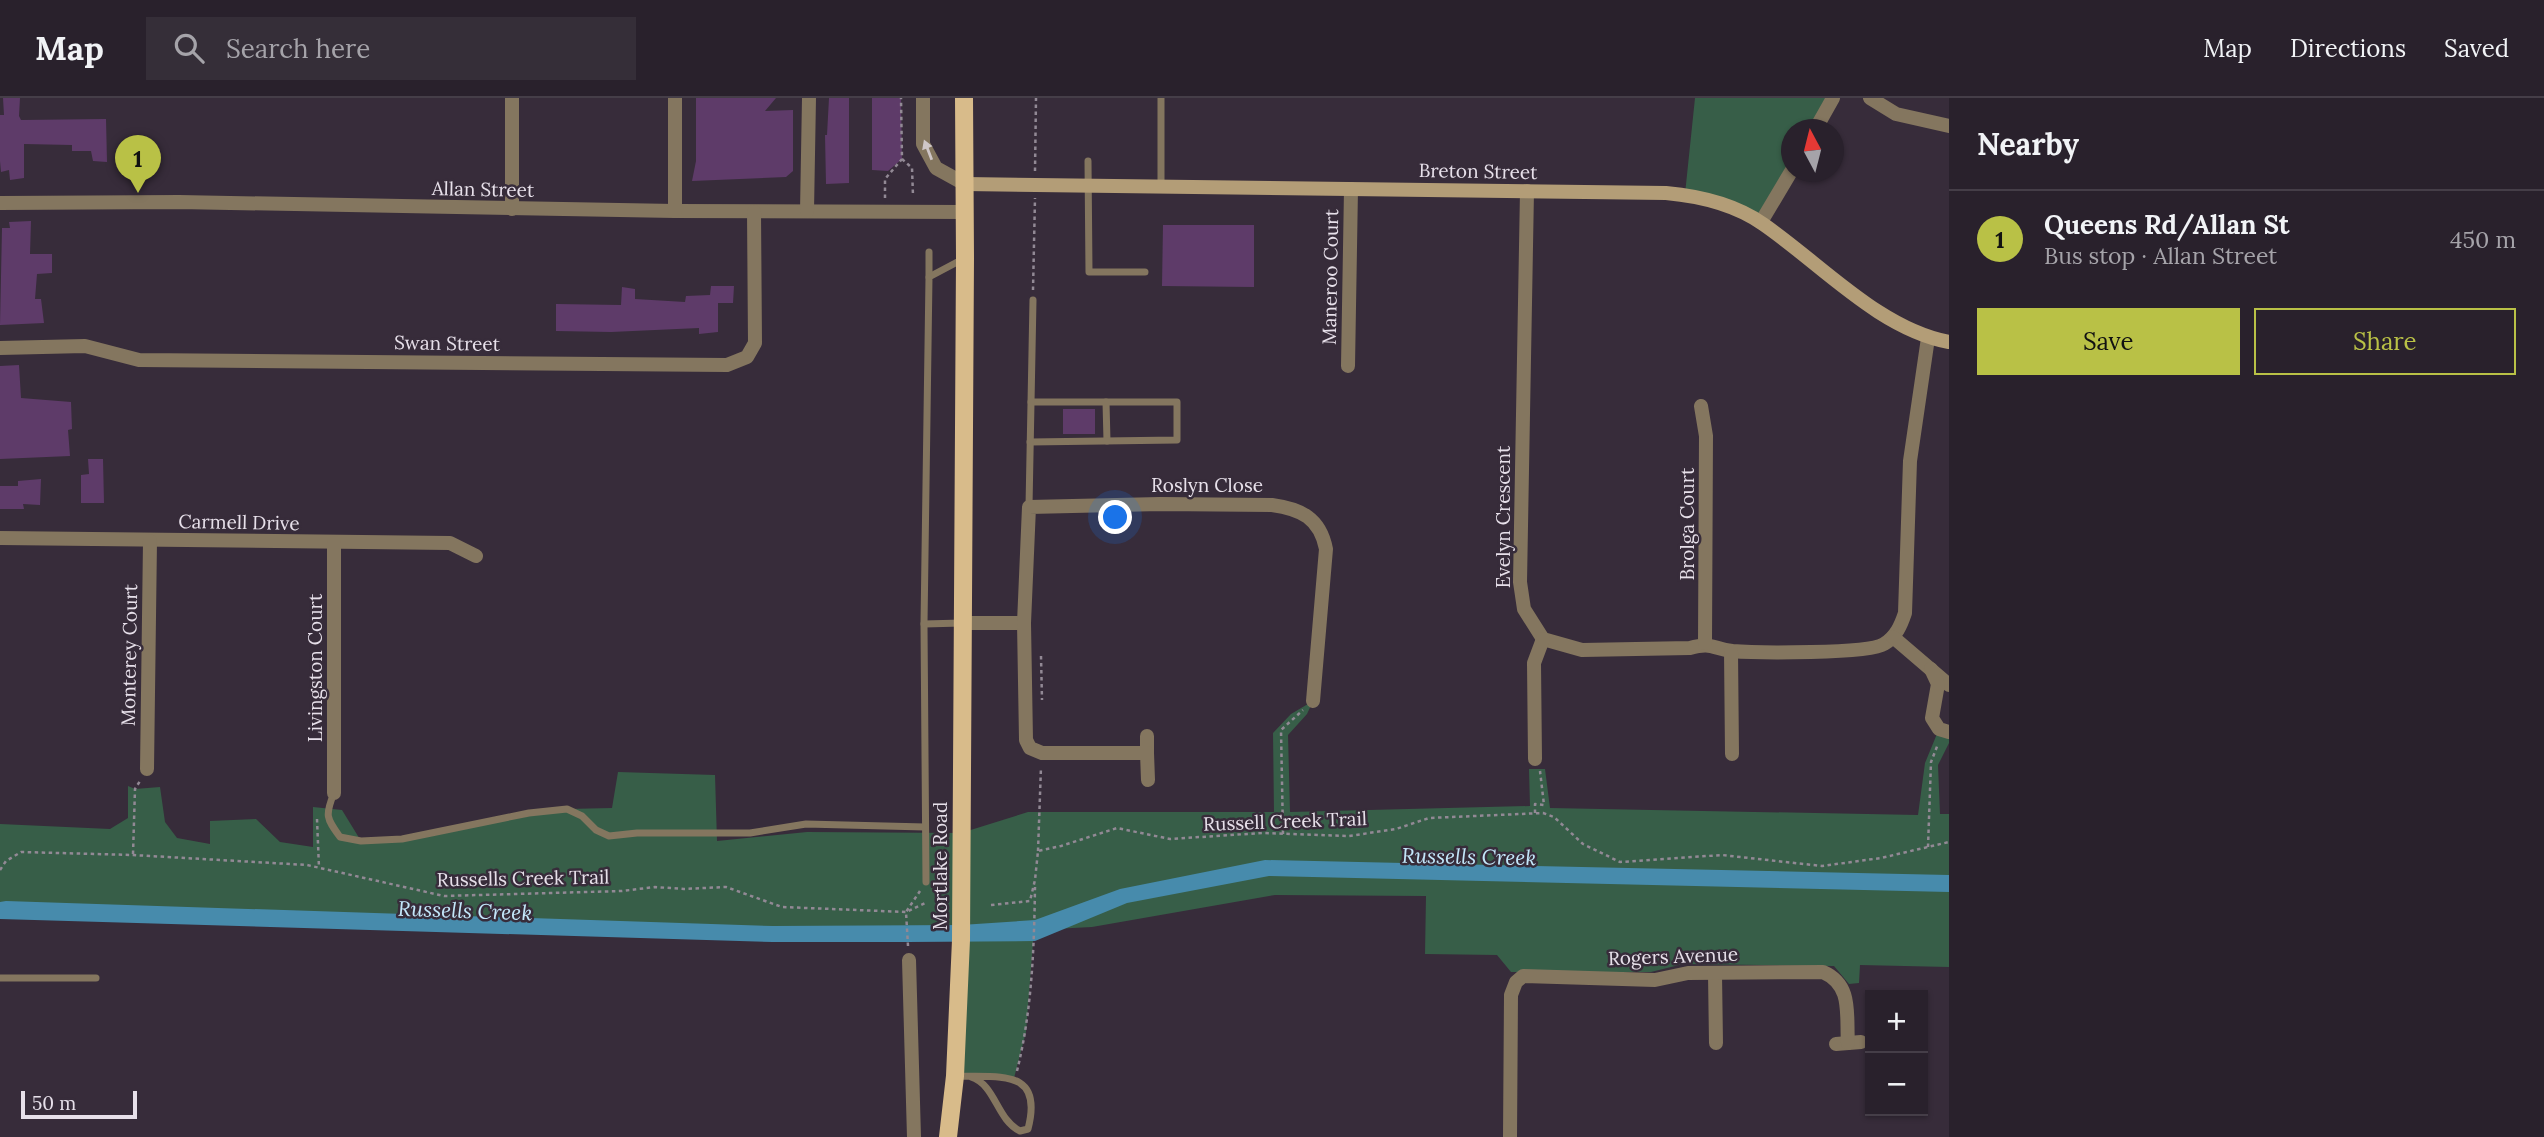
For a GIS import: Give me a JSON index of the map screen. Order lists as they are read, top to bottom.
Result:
{
  "streets": {
    "main road": ["Mortlake Road"],
    "street": [
      "Breton Street",
      "Allan Street",
      "Maneroo Court",
      "Swan Street",
      "Roslyn Close",
      "Evelyn Crescent",
      "Carmell Drive",
      "Brolga Court",
      "Monterey Court",
      "Livingston Court",
      "Rogers Avenue"
    ],
    "path": ["Russell Creek Trail", "Russells Creek Trail"]
  },
  "crossings": [
    ["Breton Street", "Maneroo Court"],
    ["Breton Street", "Evelyn Crescent"],
    ["Breton Street", "Mortlake Road"],
    ["Allan Street", "Swan Street"],
    ["Allan Street", "Mortlake Road"],
    ["Carmell Drive", "Monterey Court"],
    ["Carmell Drive", "Livingston Court"]
  ],
  "water": ["Russells Creek"],
  "scale_bar": "50 m",
  "north": "top",
  "page": {
    "header": "Map",
    "search": "Search here",
    "nav": ["Map", "Directions", "Saved"],
    "heading": "Nearby",
    "pins": "1",
    "list": [
      {
        "mark": "1",
        "name": "Queens Rd/Allan St",
        "note": "Bus stop · Allan Street",
        "value": "450 m"
      }
    ],
    "buttons": ["Save", "Share"],
    "map_buttons": ["+", "−"],
    "scale": "50 m"
  }
}
